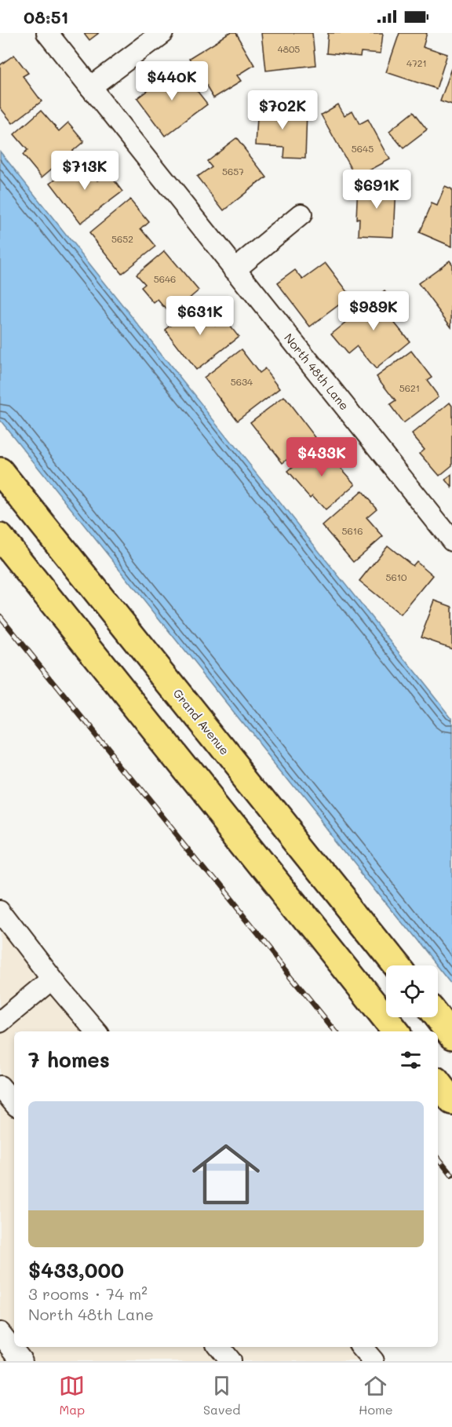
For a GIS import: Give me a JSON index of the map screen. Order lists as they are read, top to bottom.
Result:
{
  "streets": {
    "highway": ["Grand Avenue"],
    "street": ["North 48th Lane"]
  },
  "house_numbers": [
    "4805",
    "4721",
    "5645",
    "5657",
    "5652",
    "5646",
    "5634",
    "5621",
    "5616",
    "5610"
  ],
  "page": {
    "status": "08:51",
    "price": [
      "$440K",
      "$702K",
      "$713K",
      "$691K",
      "$989K",
      "$631K",
      "$433K"
    ],
    "heading": "7 homes",
    "list": [
      {
        "name": "$433,000",
        "note": "3 rooms · 74 m² · North 48th Lane"
      }
    ],
    "tabs": ["Map", "Saved", "Home"]
  }
}
